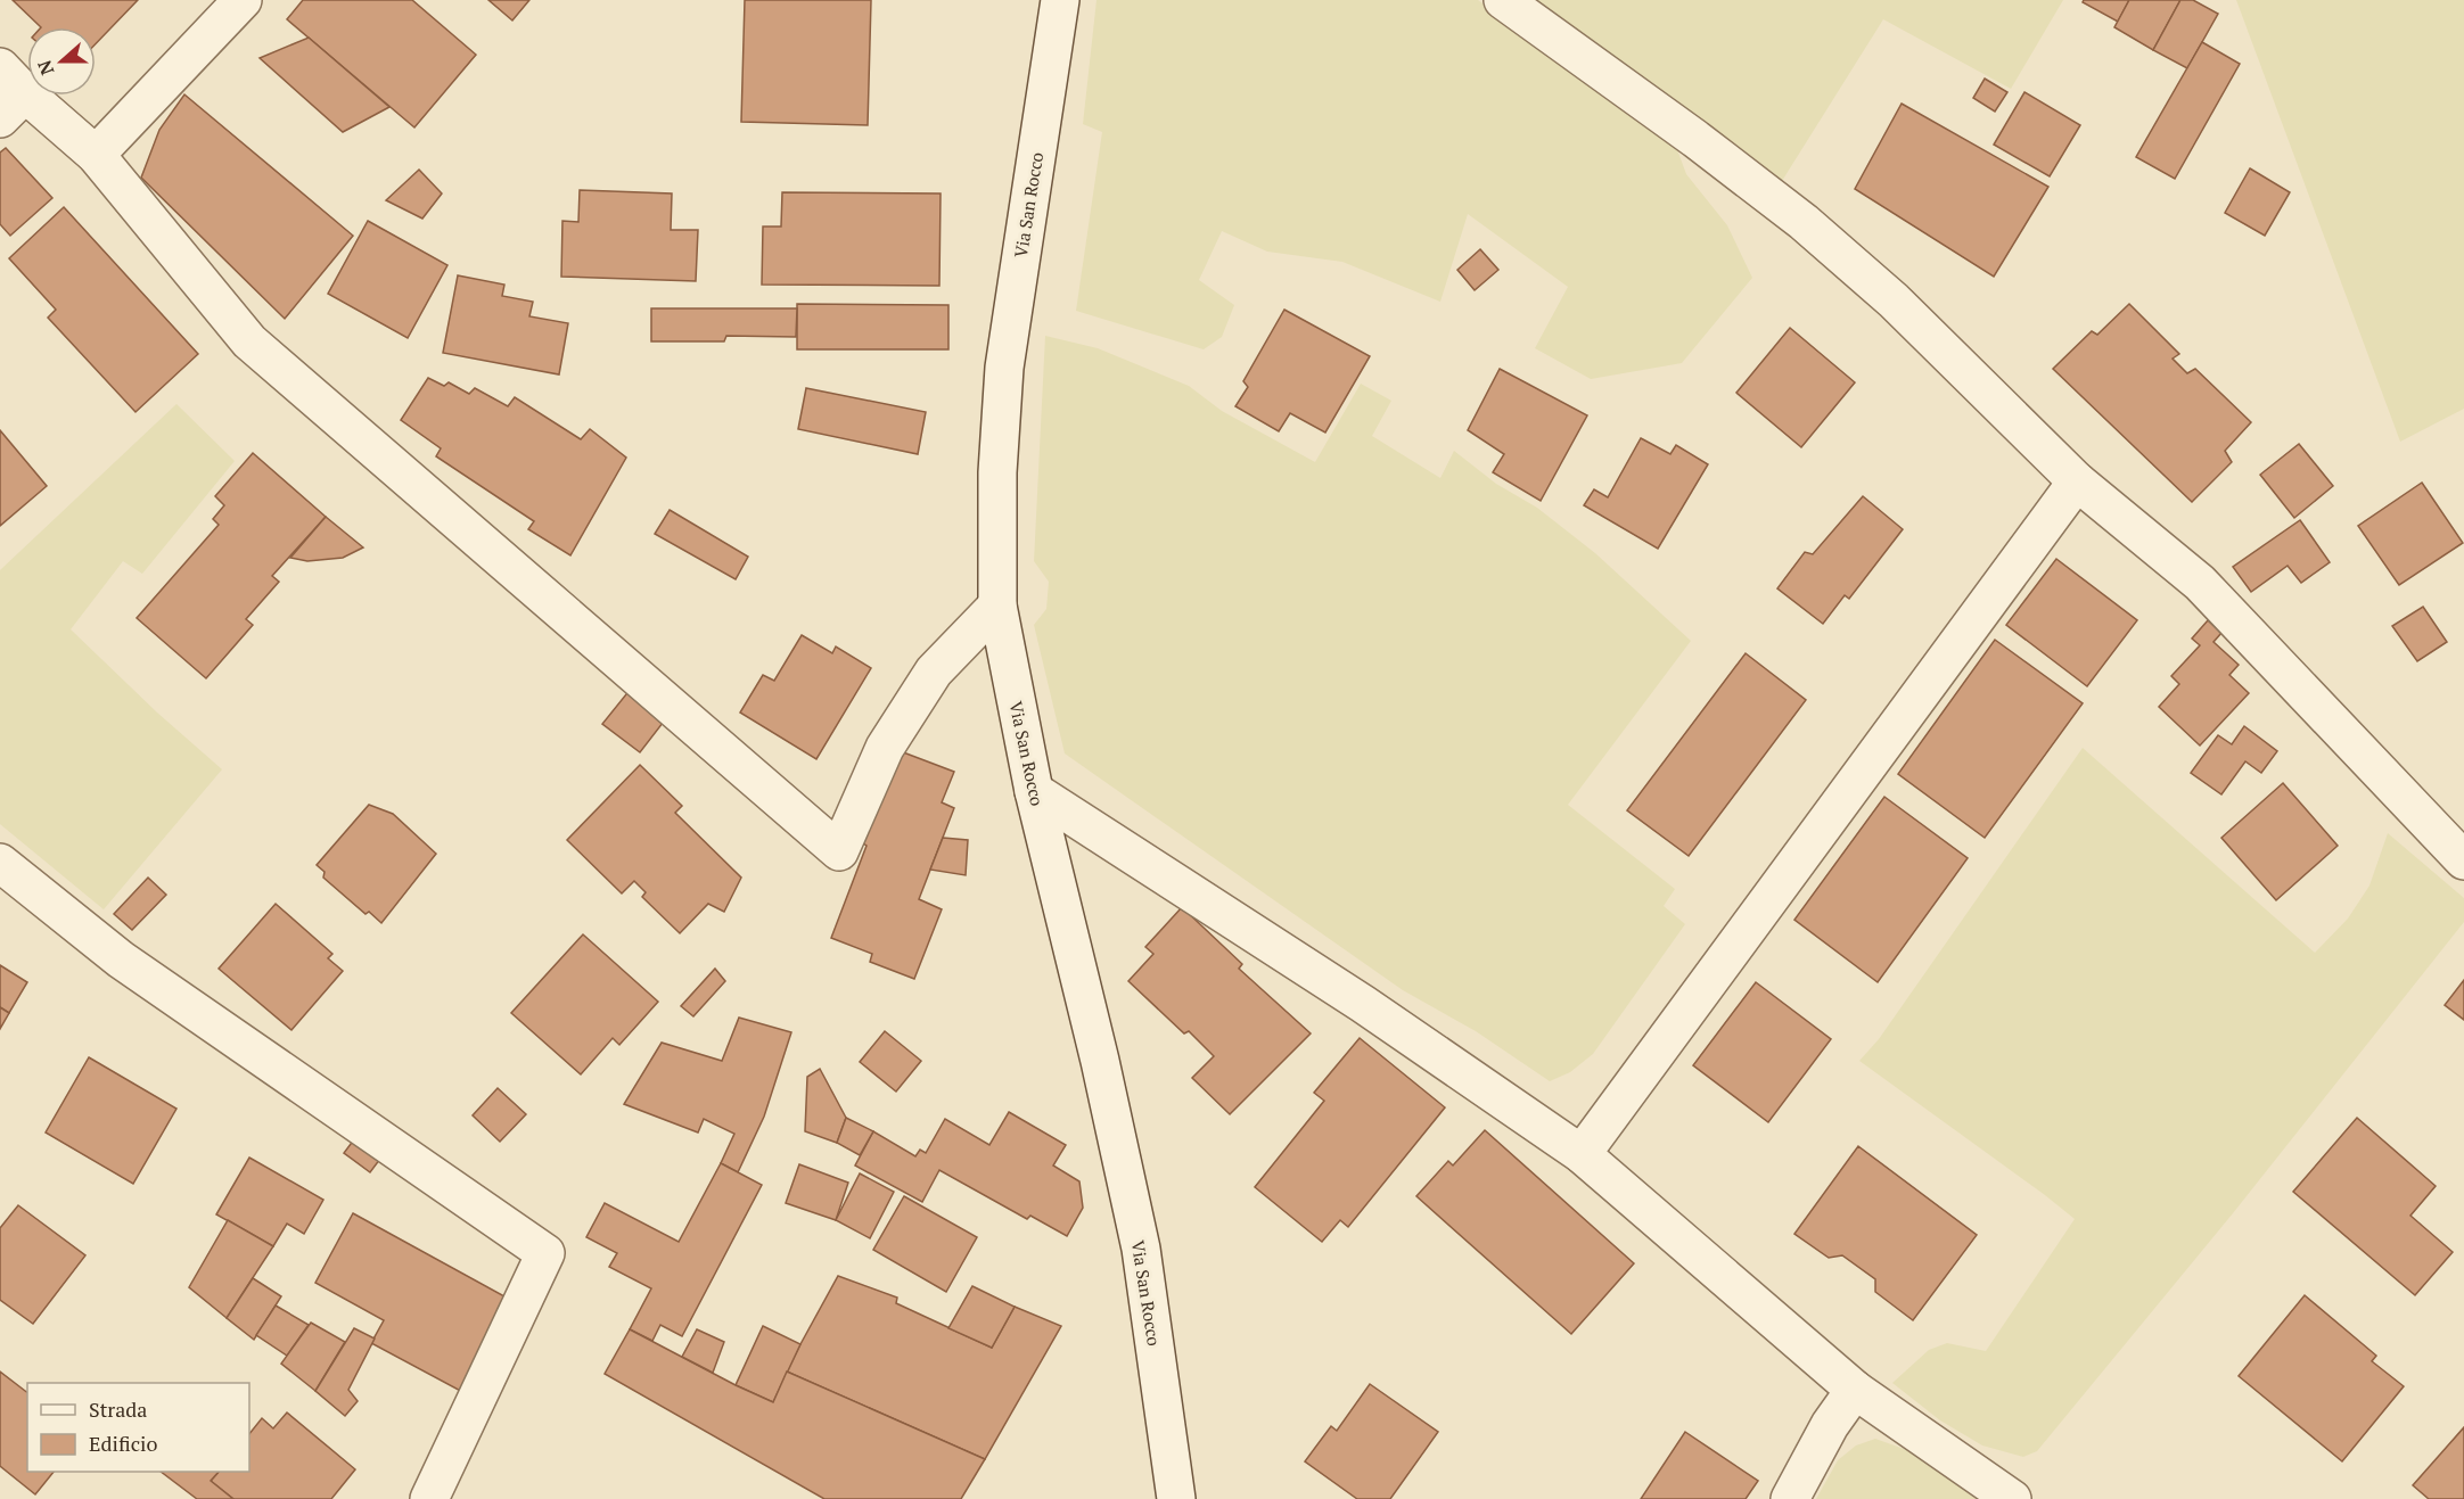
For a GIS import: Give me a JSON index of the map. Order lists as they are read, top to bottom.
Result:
{
  "streets": {
    "street": ["Via San Rocco"]
  },
  "legend": ["Strada", "Edificio"],
  "north": "left"
}
